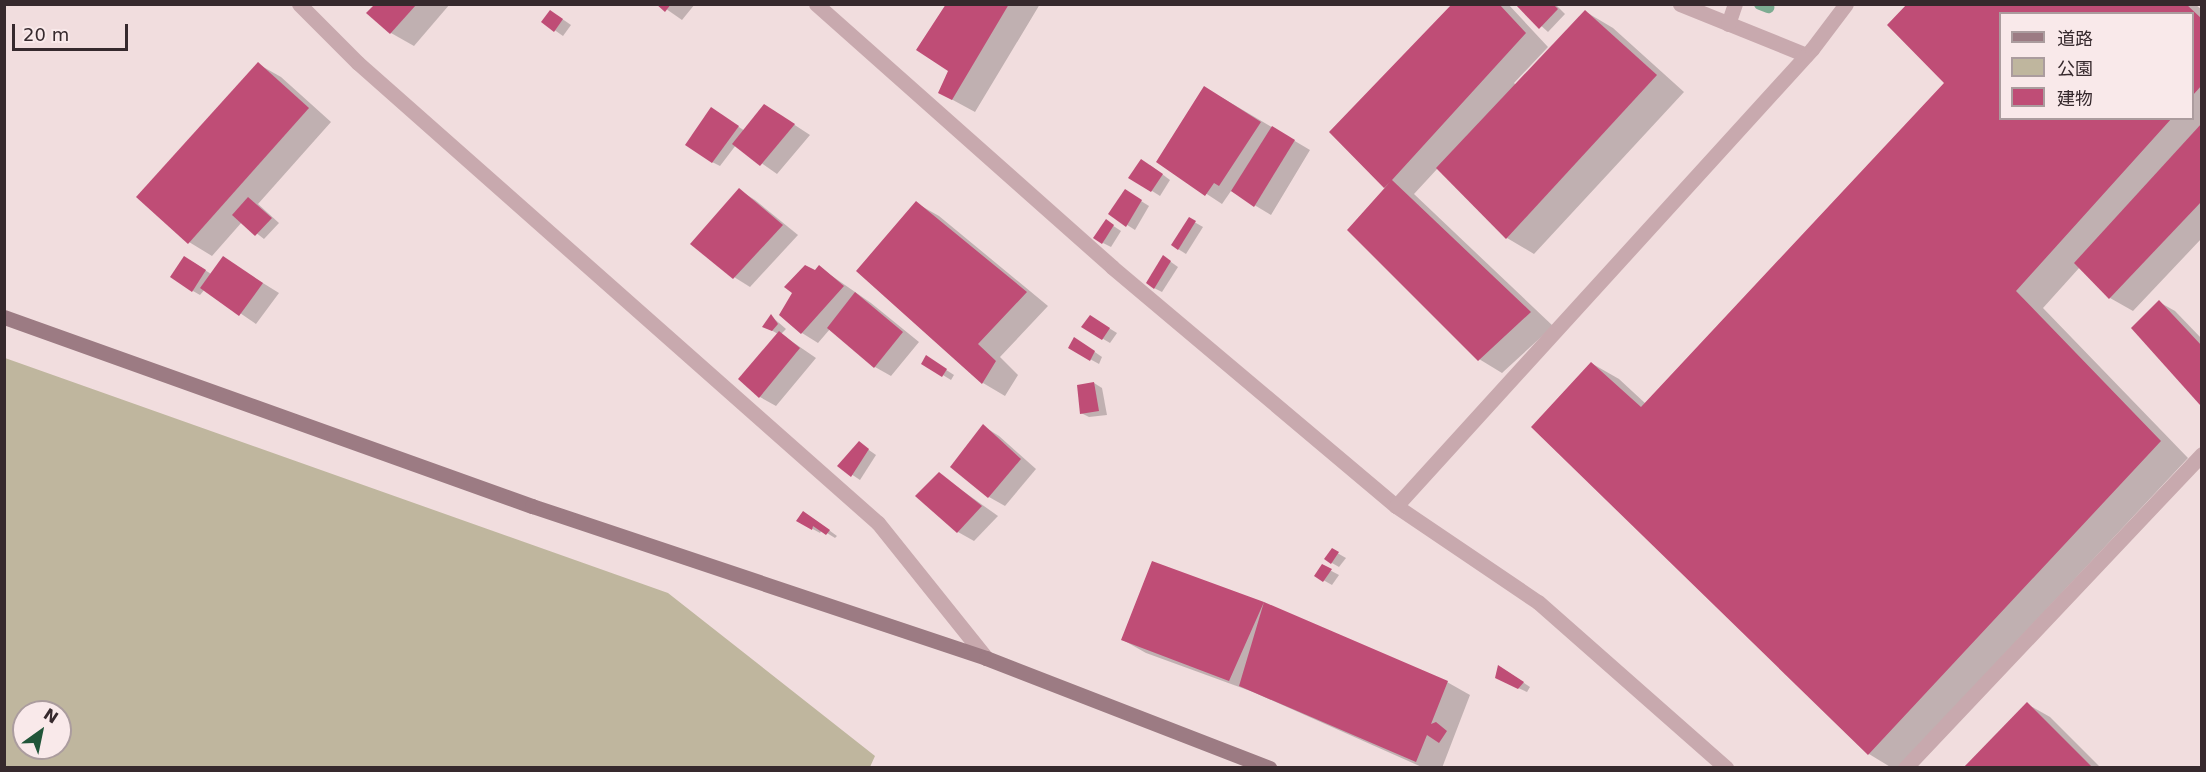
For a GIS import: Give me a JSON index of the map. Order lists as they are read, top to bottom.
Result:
{
  "legend": ["道路", "公園", "建物"],
  "scale_bar": "20 m",
  "north": "top right"
}
